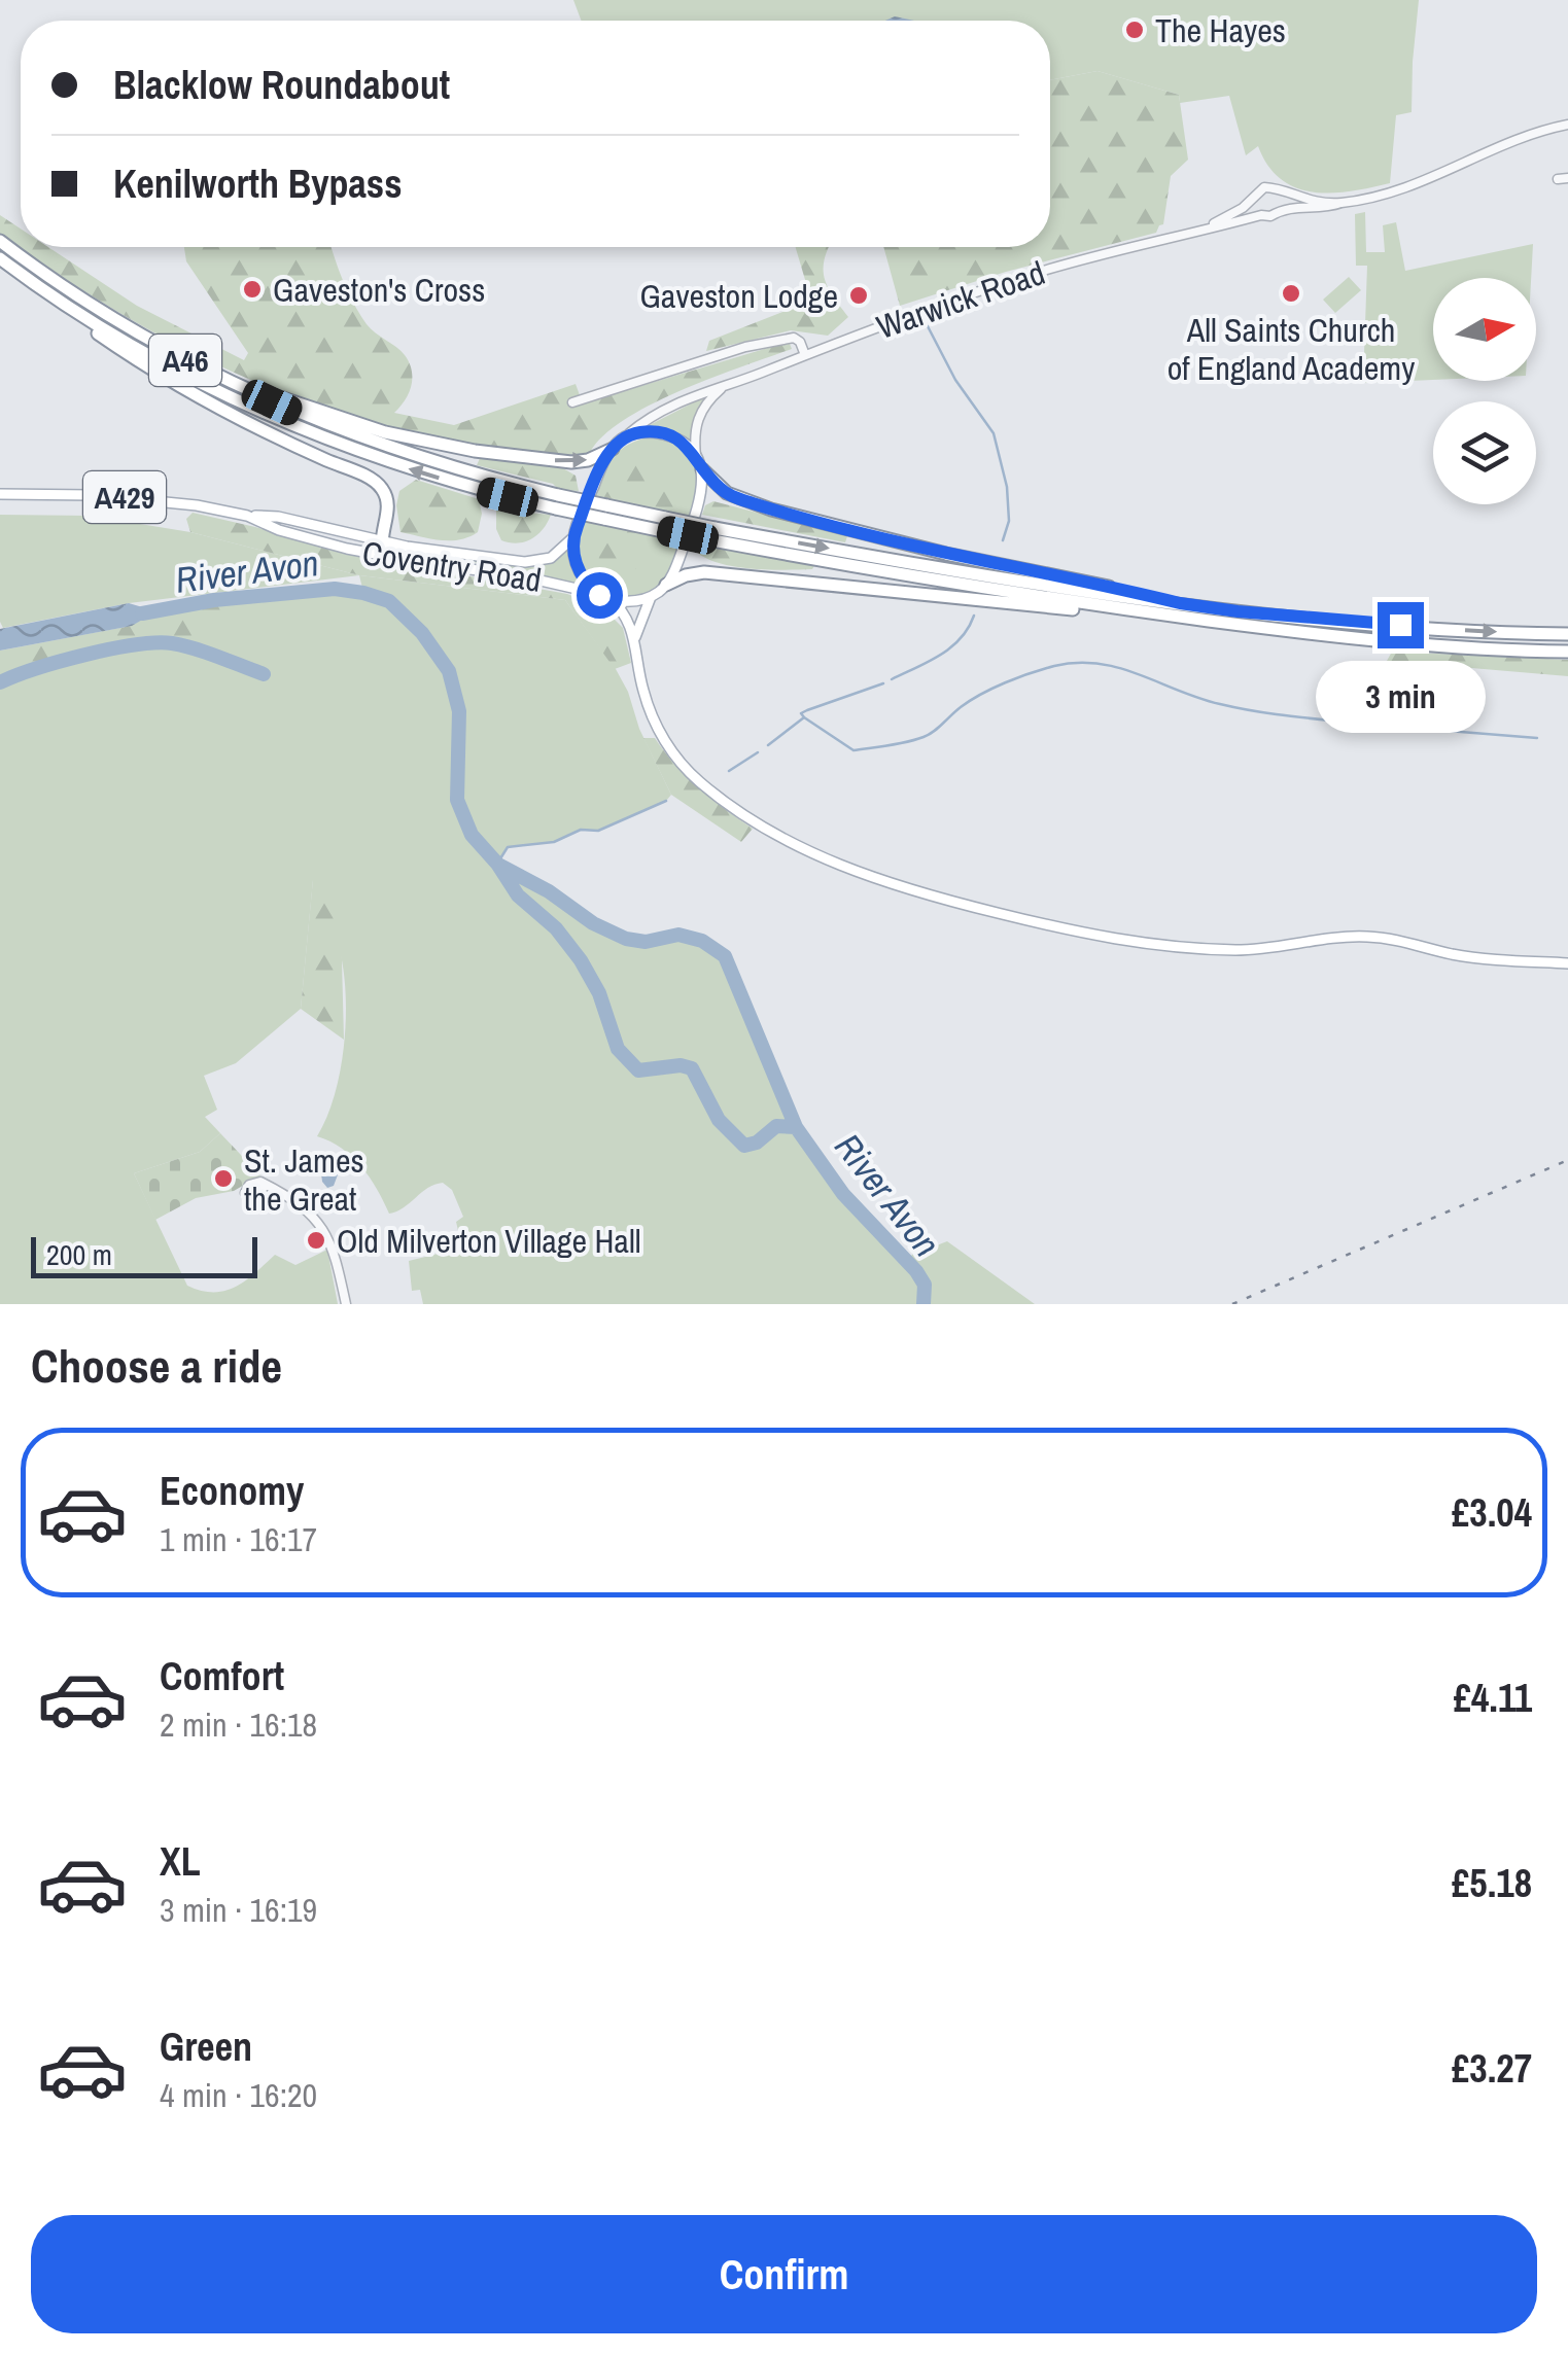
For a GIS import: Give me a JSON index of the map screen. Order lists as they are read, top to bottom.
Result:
{
  "streets": {
    "highway": ["A46"],
    "main road": ["A429", "Coventry Road"],
    "street": ["Warwick Road"]
  },
  "crossings": [
    ["Warwick Road", "Coventry Road"],
    ["A46", "Coventry Road"]
  ],
  "water": ["River Avon"],
  "places": [
    "The Hayes",
    "Gaveston's Cross",
    "All Saints Church of England Academy",
    "Gaveston Lodge",
    "St. James the Great",
    "Old Milverton Village Hall"
  ],
  "scale_bar": "200 m",
  "north": "right",
  "page": {
    "banner": ["Blacklow Roundabout", "Kenilworth Bypass"],
    "bubble": "3 min",
    "scale": "200 m",
    "heading": "Choose a ride",
    "list": [
      {
        "name": "Economy",
        "note": "1 min · 16:17",
        "value": "£3.04"
      },
      {
        "name": "Comfort",
        "note": "2 min · 16:18",
        "value": "£4.11"
      },
      {
        "name": "XL",
        "note": "3 min · 16:19",
        "value": "£5.18"
      },
      {
        "name": "Green",
        "note": "4 min · 16:20",
        "value": "£3.27"
      }
    ],
    "buttons": "Confirm"
  }
}
